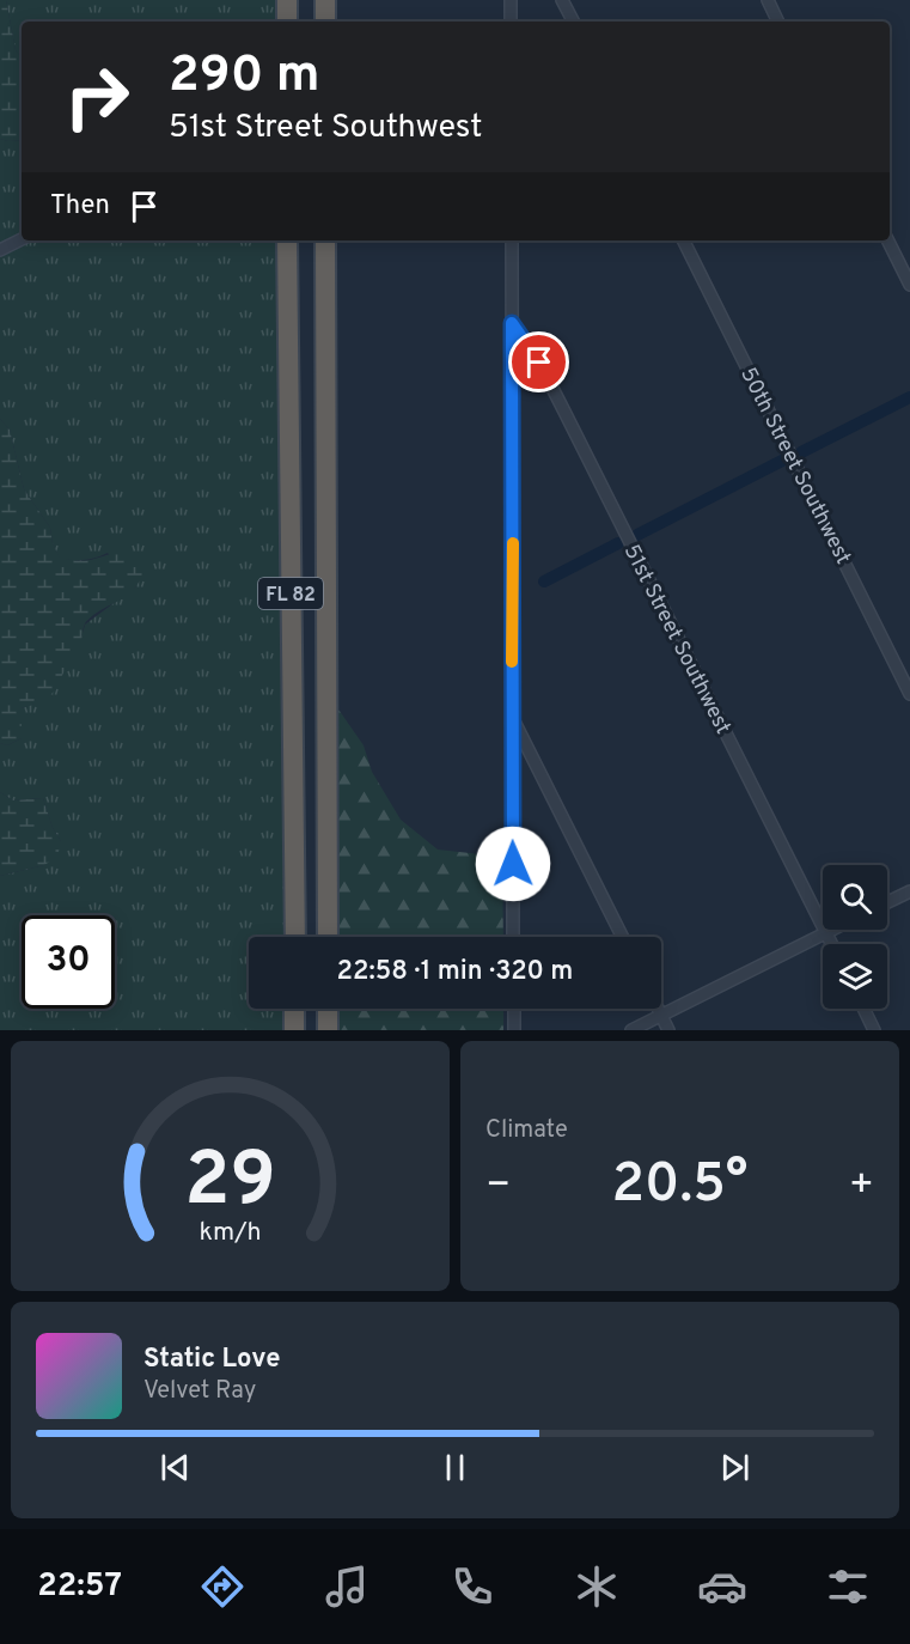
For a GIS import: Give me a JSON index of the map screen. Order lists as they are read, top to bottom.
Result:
{
  "streets": {
    "highway": ["FL 82"],
    "street": ["50th Street Southwest", "51st Street Southwest"]
  },
  "page": {
    "turn": ["290 m", "51st Street Southwest"],
    "then": "Then",
    "limit": "30",
    "trip": "22:58 · 1 min · 320 m",
    "tile": "Climate",
    "heat": ["−", "20.5°", "+"],
    "song": ["Static Love", "Velvet Ray"],
    "tabs": "22:57",
    "gauge": ["29", "km/h"]
  }
}
